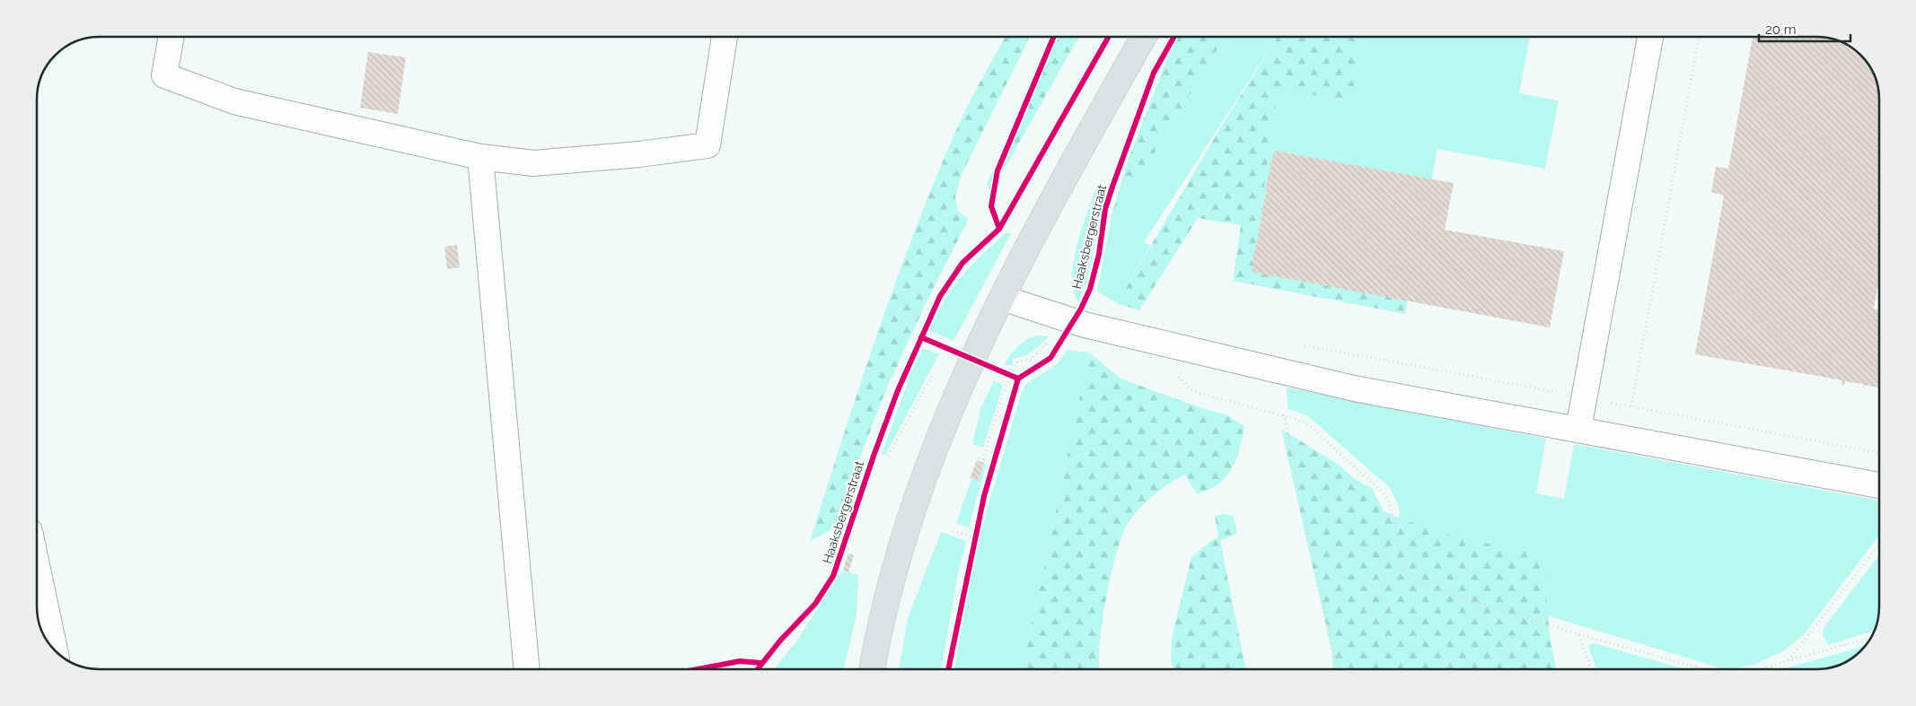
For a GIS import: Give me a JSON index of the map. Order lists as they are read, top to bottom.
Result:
{
  "streets": {
    "cycle path": ["Haaksbergerstraat"]
  },
  "scale_bar": "20 m"
}
